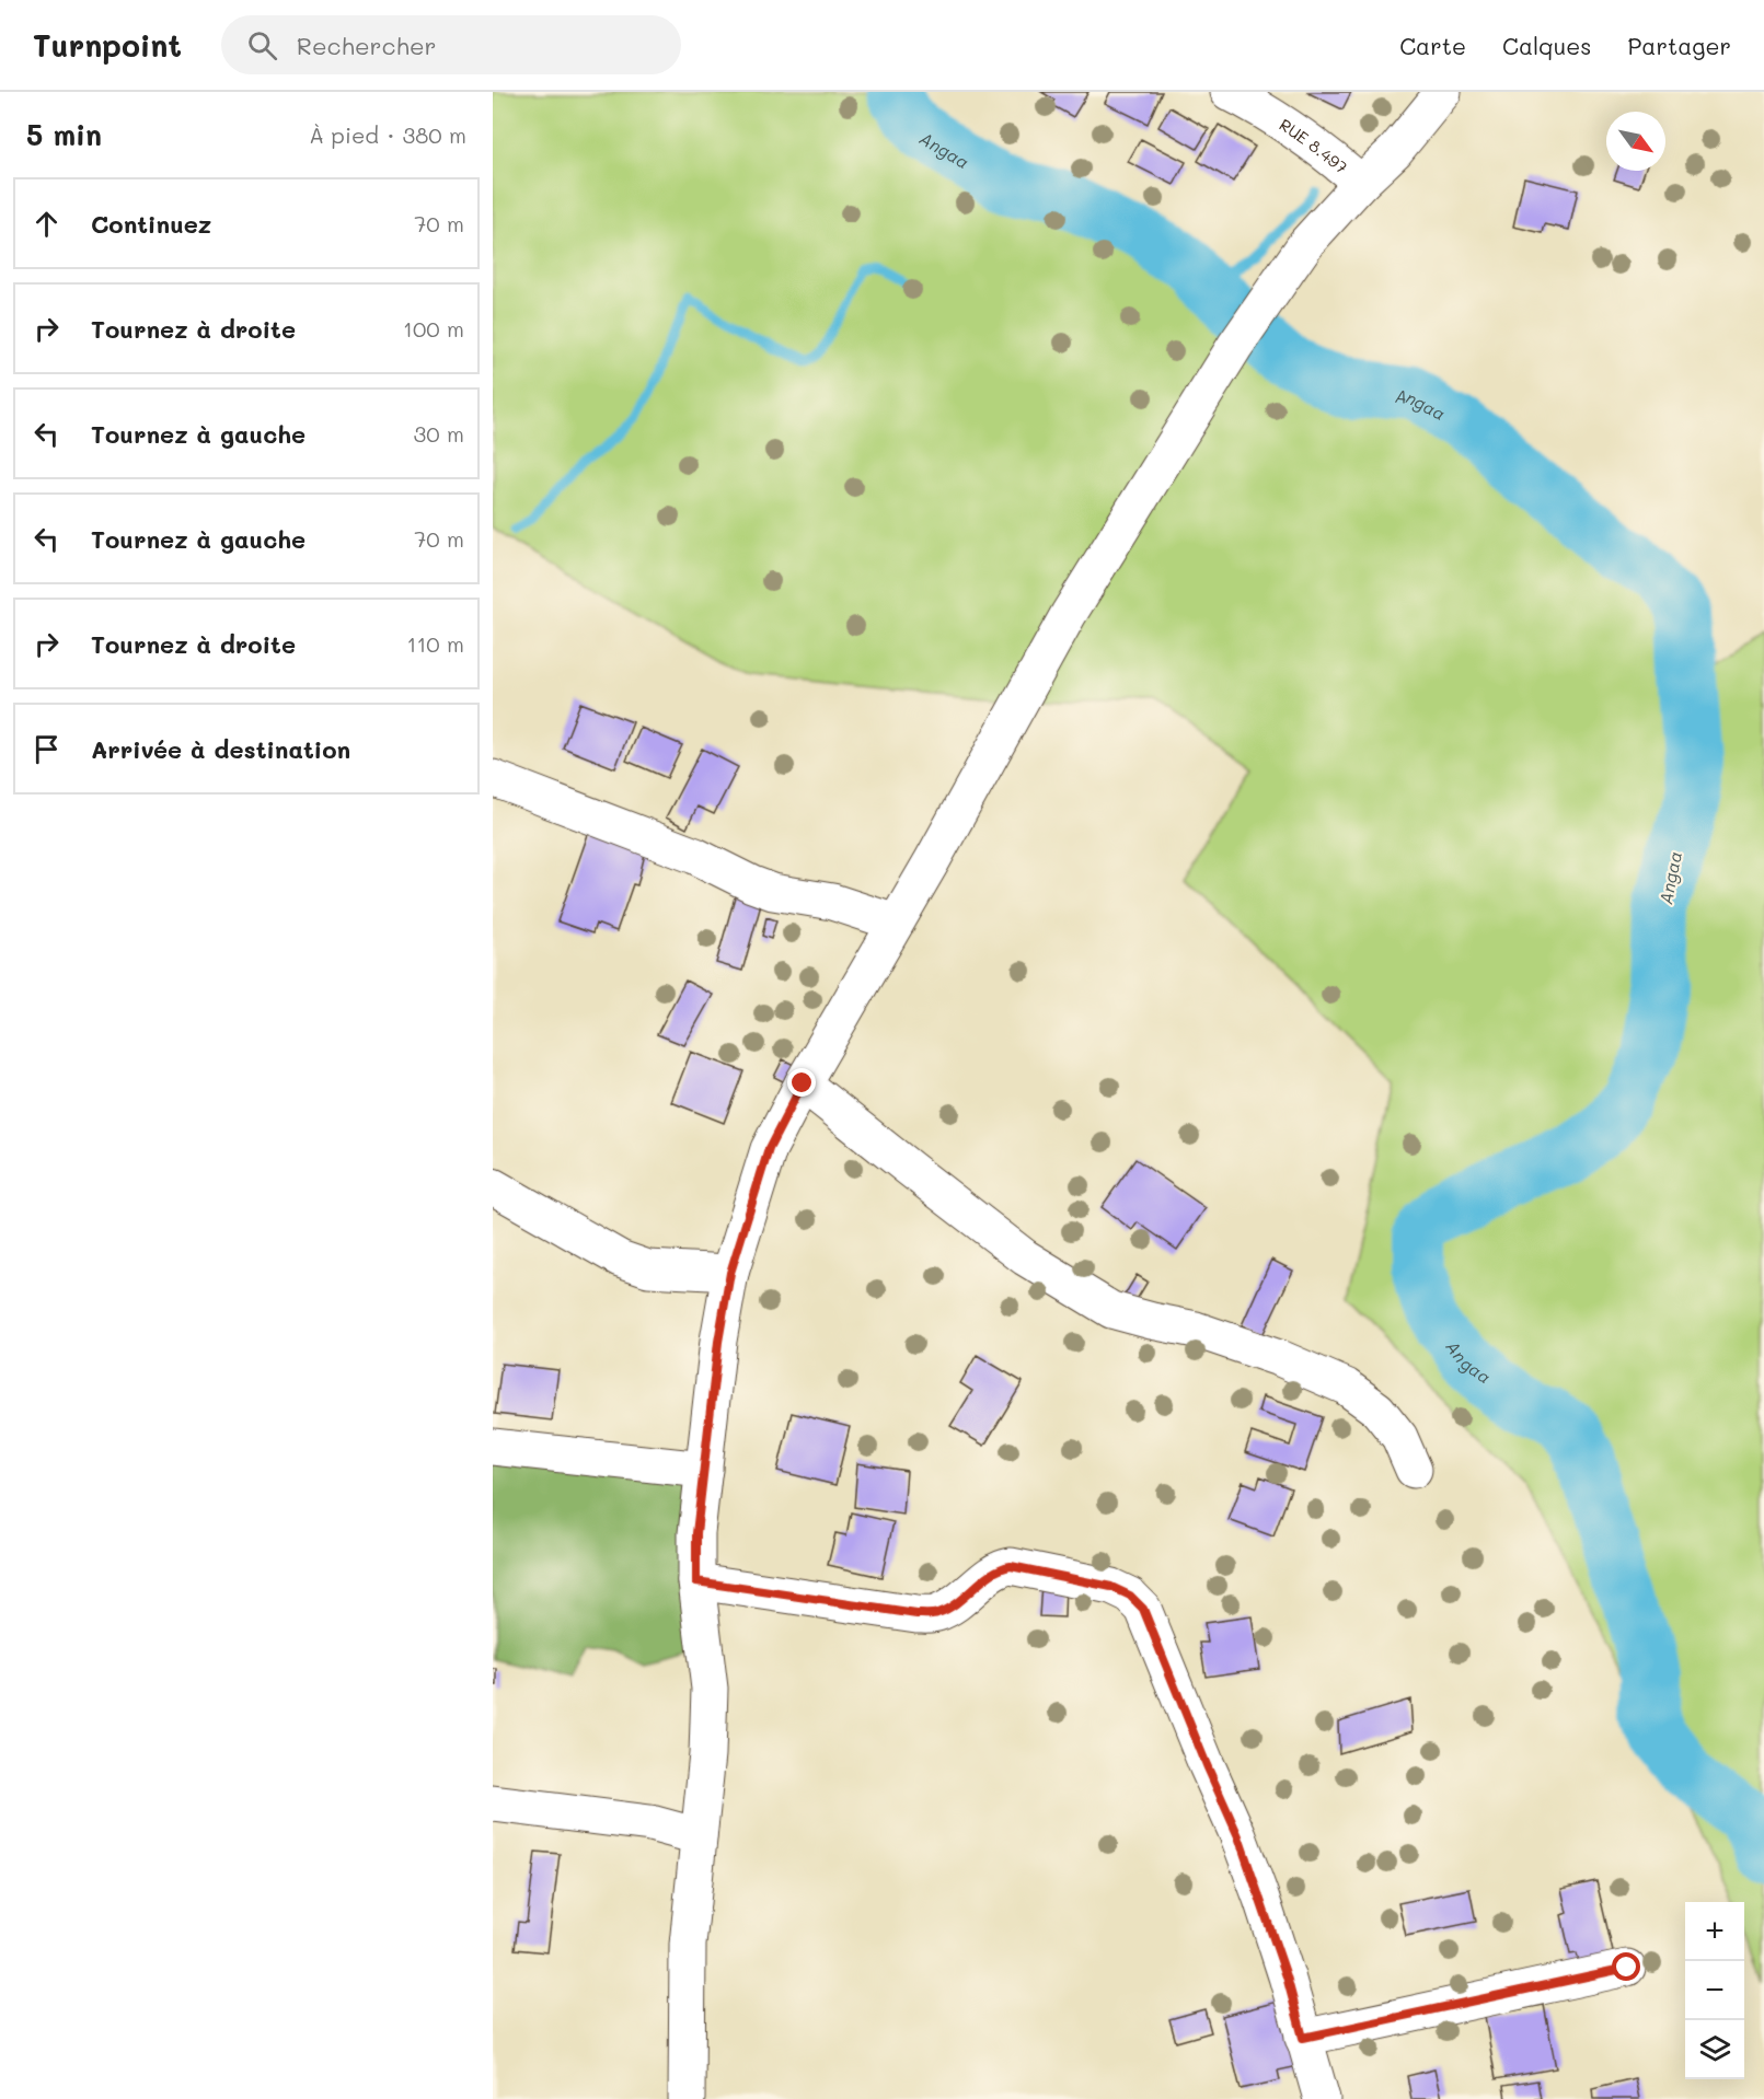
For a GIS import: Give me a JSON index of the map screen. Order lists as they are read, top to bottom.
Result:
{
  "streets": {
    "street": ["RUE 8.497"]
  },
  "water": ["Angaa"],
  "north": "bottom right",
  "page": {
    "header": "Turnpoint",
    "search": "Rechercher",
    "nav": ["Carte", "Calques", "Partager"],
    "heading": ["5 min", "À pied · 380 m"],
    "list": [
      ["Continuez", "70 m"],
      ["Tournez à droite", "100 m"],
      ["Tournez à gauche", "30 m"],
      ["Tournez à gauche", "70 m"],
      ["Tournez à droite", "110 m"],
      "Arrivée à destination"
    ],
    "map_buttons": ["+", "−"]
  }
}
